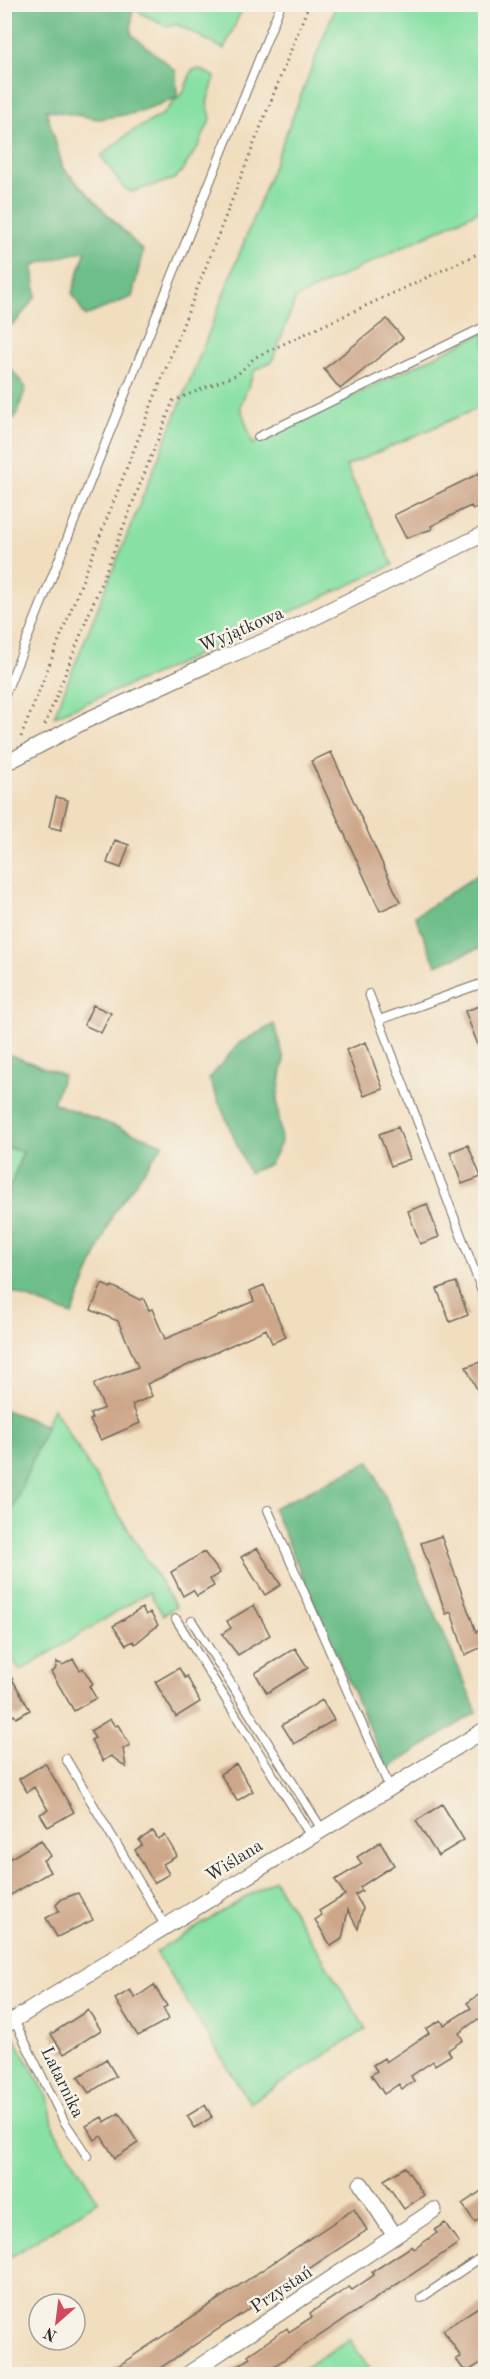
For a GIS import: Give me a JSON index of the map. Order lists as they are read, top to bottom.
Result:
{
  "streets": {
    "street": ["Wyjątkowa", "Wiślana", "Przystań"],
    "lane": ["Latarnika"]
  },
  "crossings": [
    ["Wiślana", "Latarnika"]
  ],
  "north": "bottom left"
}
